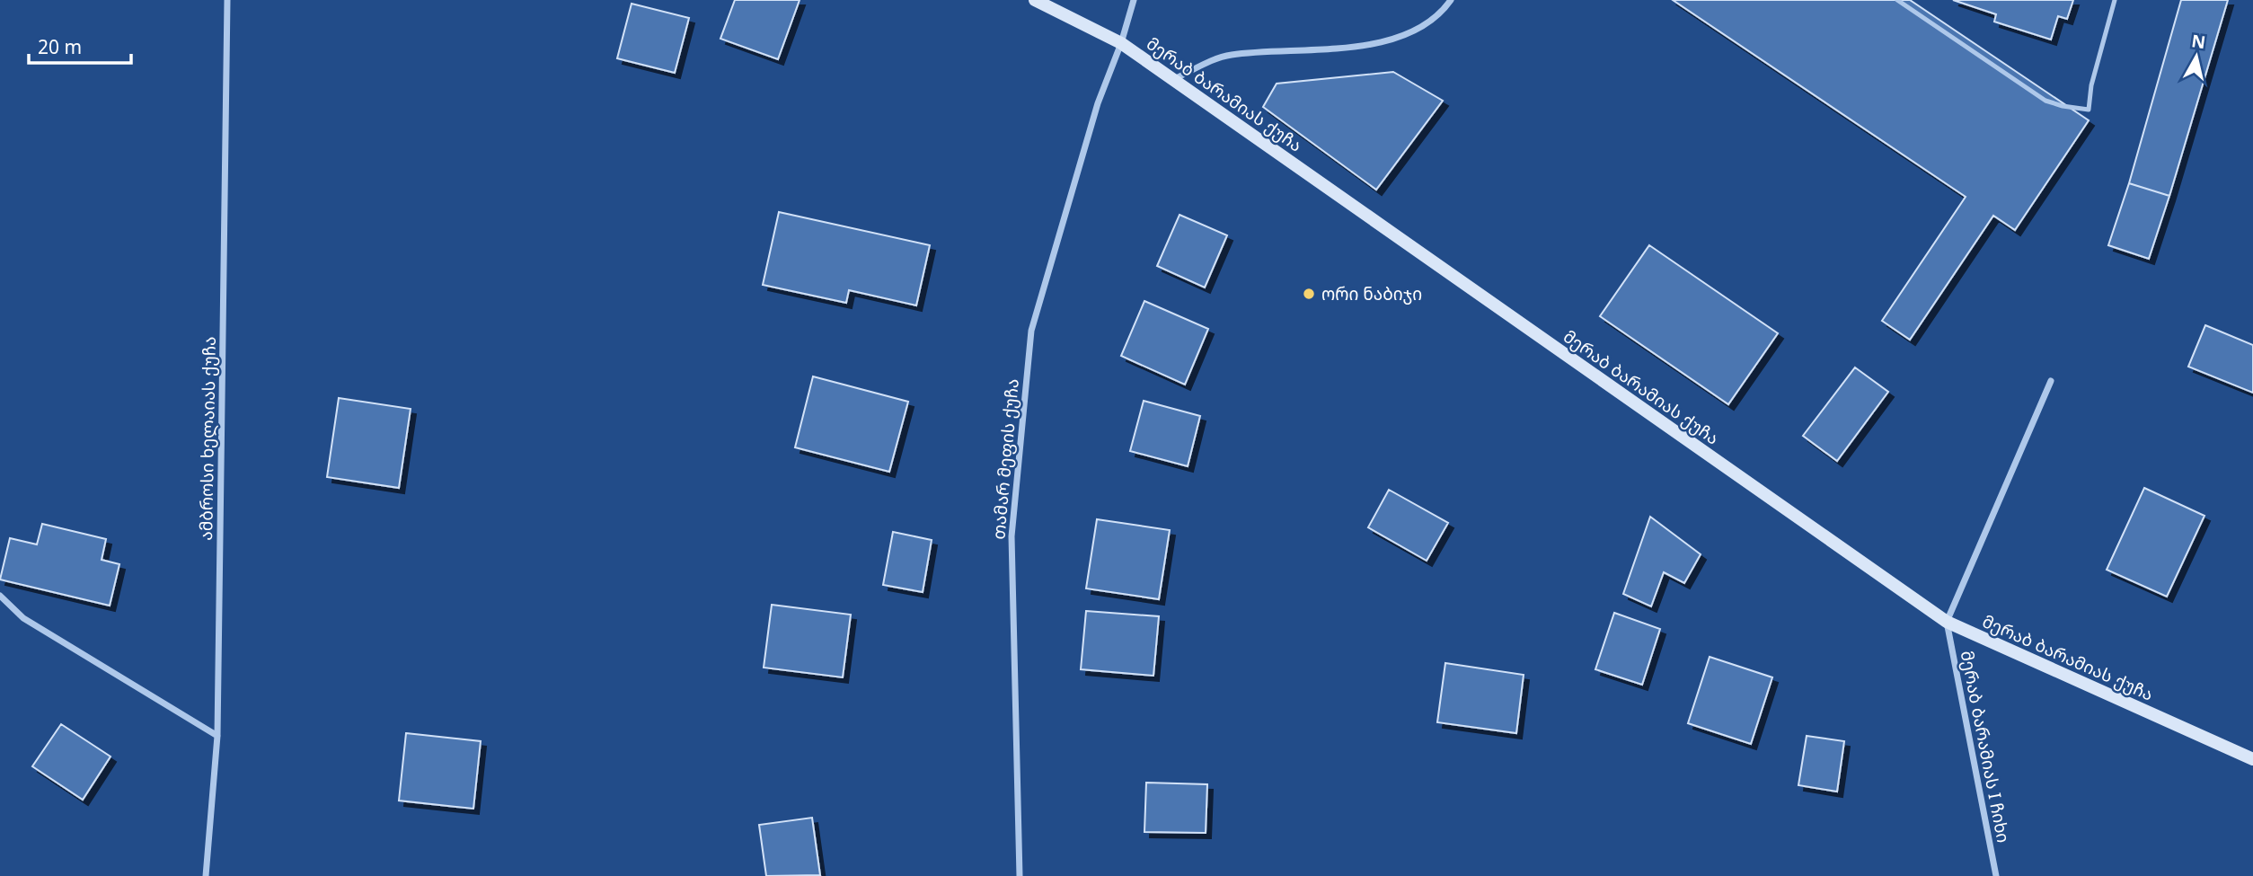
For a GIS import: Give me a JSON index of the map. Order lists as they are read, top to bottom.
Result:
{
  "streets": {
    "main road": ["მერაბ ბარამიას ქუჩა"],
    "street": ["ამბროსი ხელაიას ქუჩა", "თამარ მეფის ქუჩა", "მერაბ ბარამიას I ჩიხი"]
  },
  "crossings": [
    ["მერაბ ბარამიას ქუჩა", "თამარ მეფის ქუჩა"],
    ["მერაბ ბარამიას ქუჩა", "მერაბ ბარამიას I ჩიხი"]
  ],
  "places": ["ორი ნაბიჯი"],
  "scale_bar": "20 m",
  "north": "top"
}
